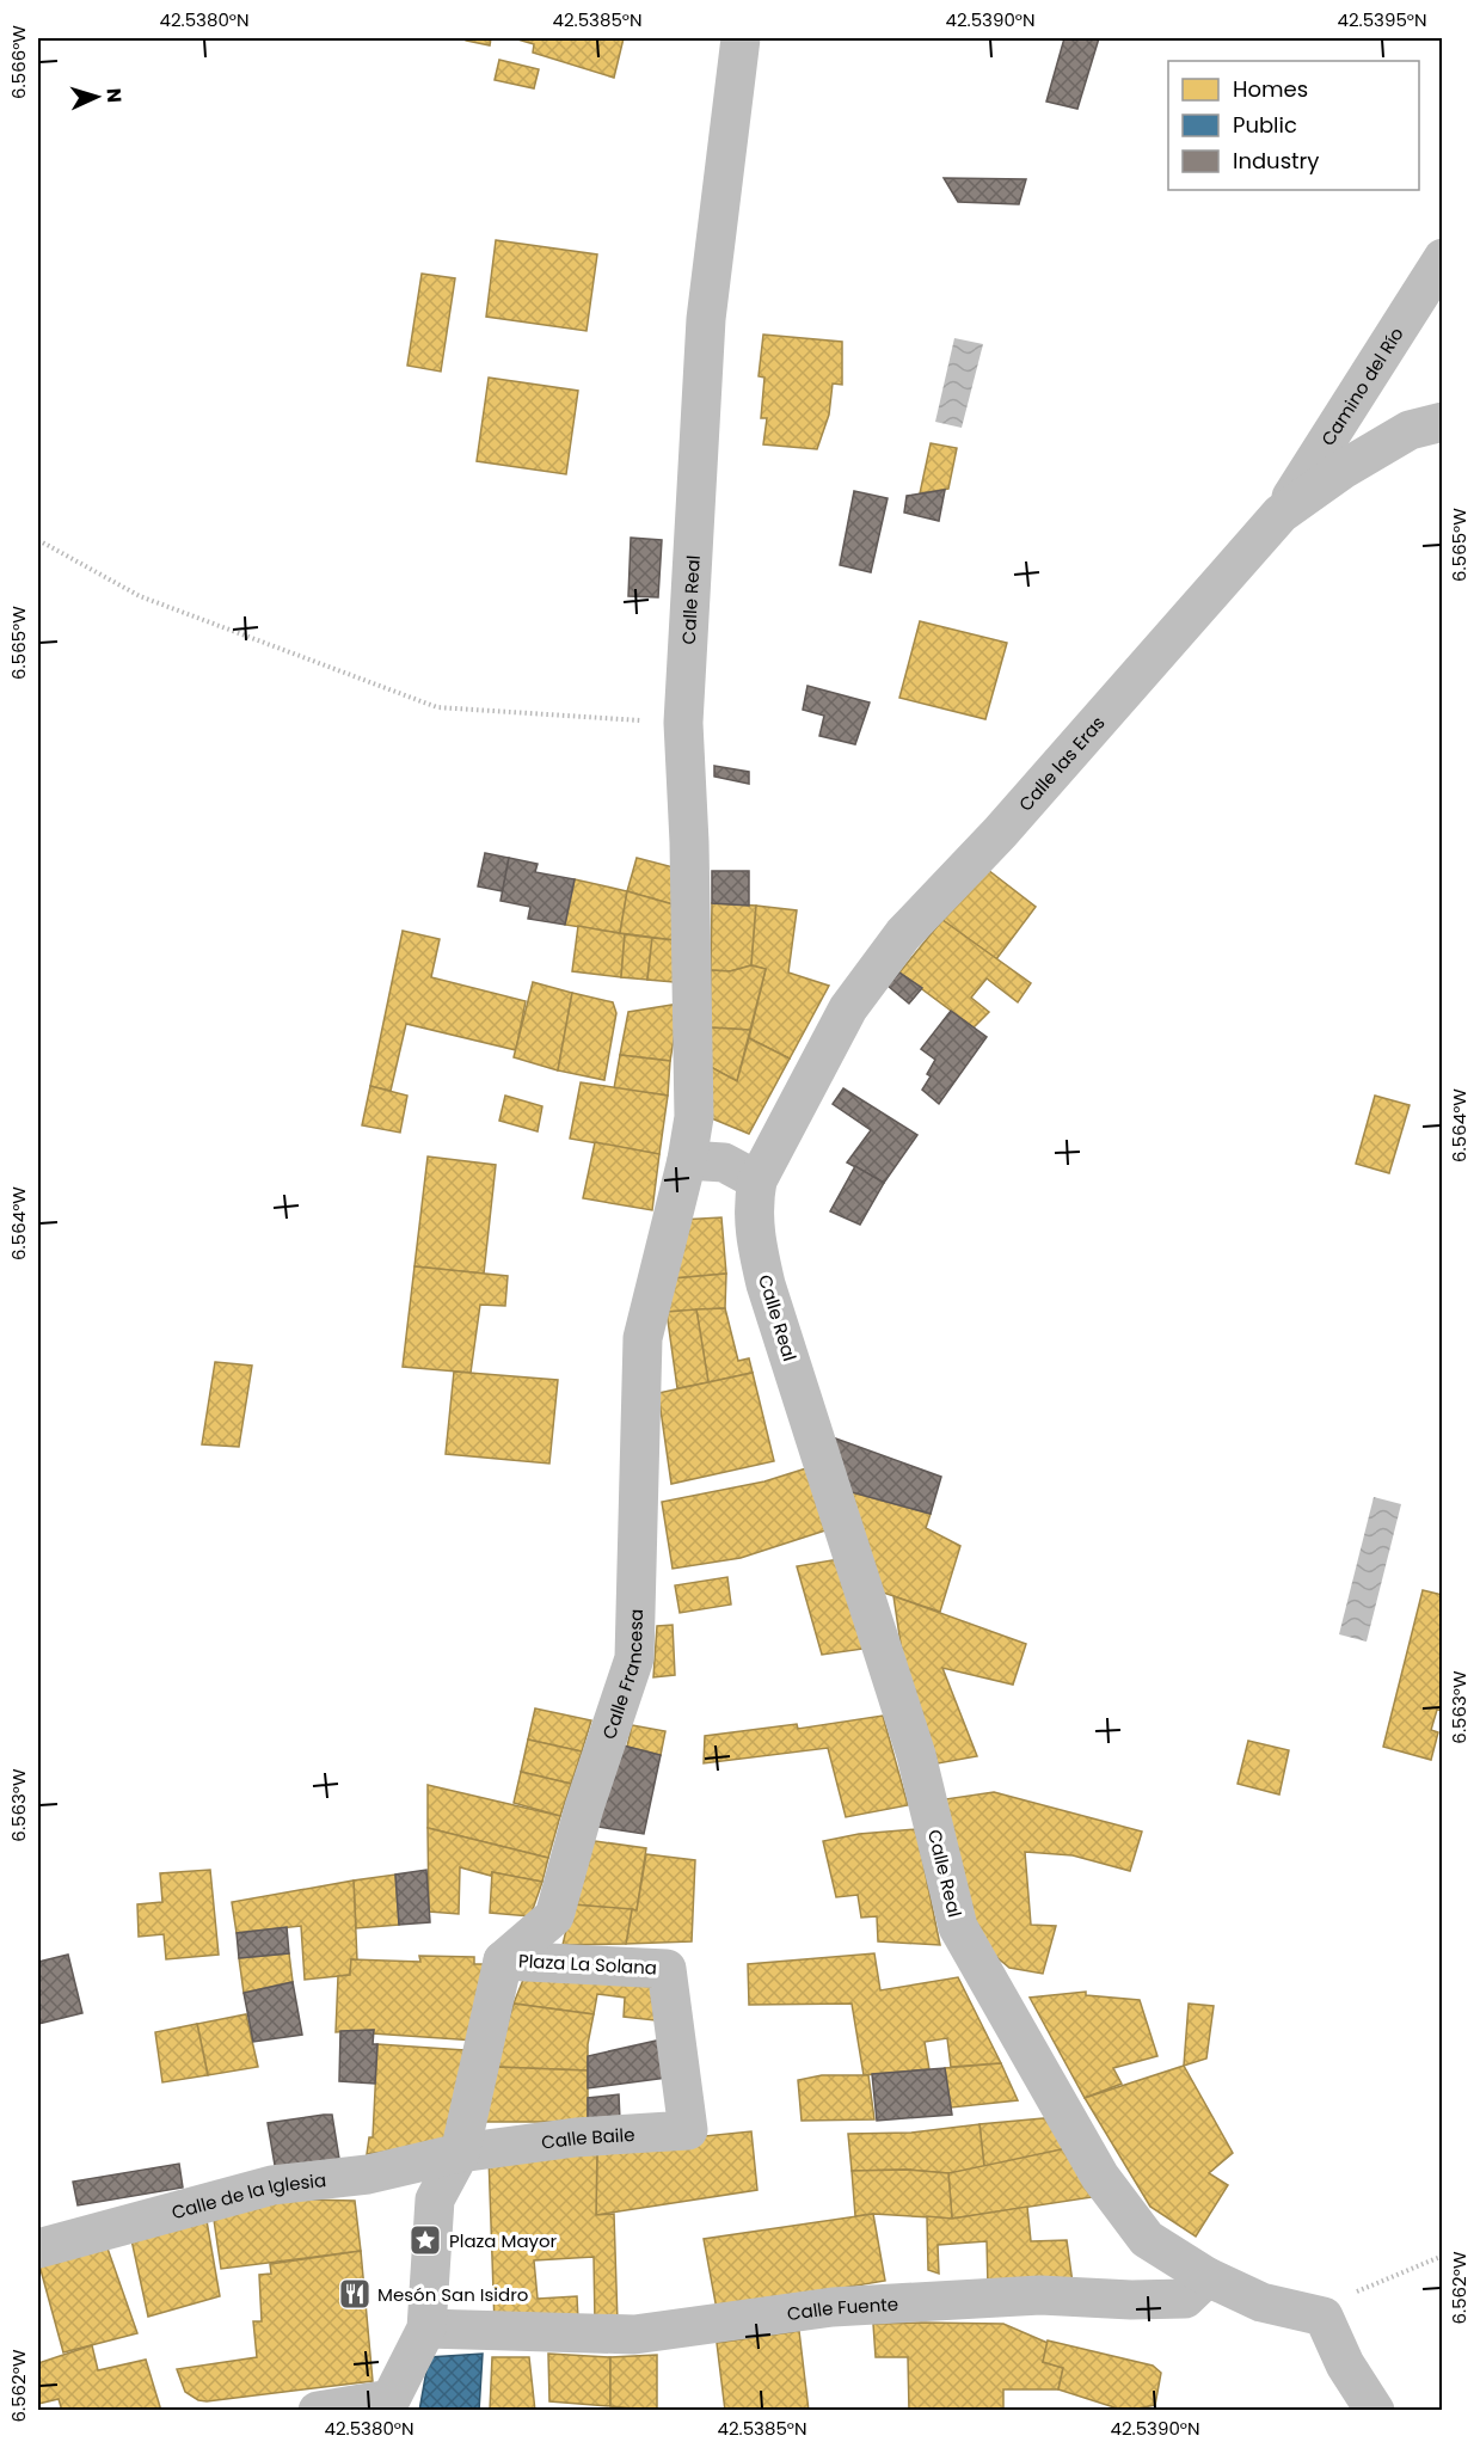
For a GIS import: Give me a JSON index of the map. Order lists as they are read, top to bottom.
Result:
{
  "streets": {
    "street": [
      "Camino del Río",
      "Calle Real",
      "Calle las Eras",
      "Calle Francesa",
      "Plaza La Solana",
      "Calle Baile",
      "Calle de la Iglesia",
      "Calle Fuente"
    ]
  },
  "crossings": [
    ["Camino del Río", "Calle las Eras"],
    ["Calle Real", "Calle las Eras"],
    ["Calle Real", "Calle Francesa"],
    ["Calle Real", "Calle Fuente"],
    ["Calle Francesa", "Plaza La Solana"],
    ["Plaza La Solana", "Calle Baile"],
    ["Calle Baile", "Calle de la Iglesia"]
  ],
  "places": {
    "place": ["Plaza Mayor"],
    "restaurant": ["Mesón San Isidro"]
  },
  "legend": ["Homes", "Public", "Industry"],
  "north": "right",
  "coordinates": [
    "42.5380°N",
    "42.5385°N",
    "42.5390°N",
    "42.5395°N",
    "6.566°W",
    "6.565°W",
    "6.564°W",
    "6.563°W",
    "6.562°W"
  ]
}
